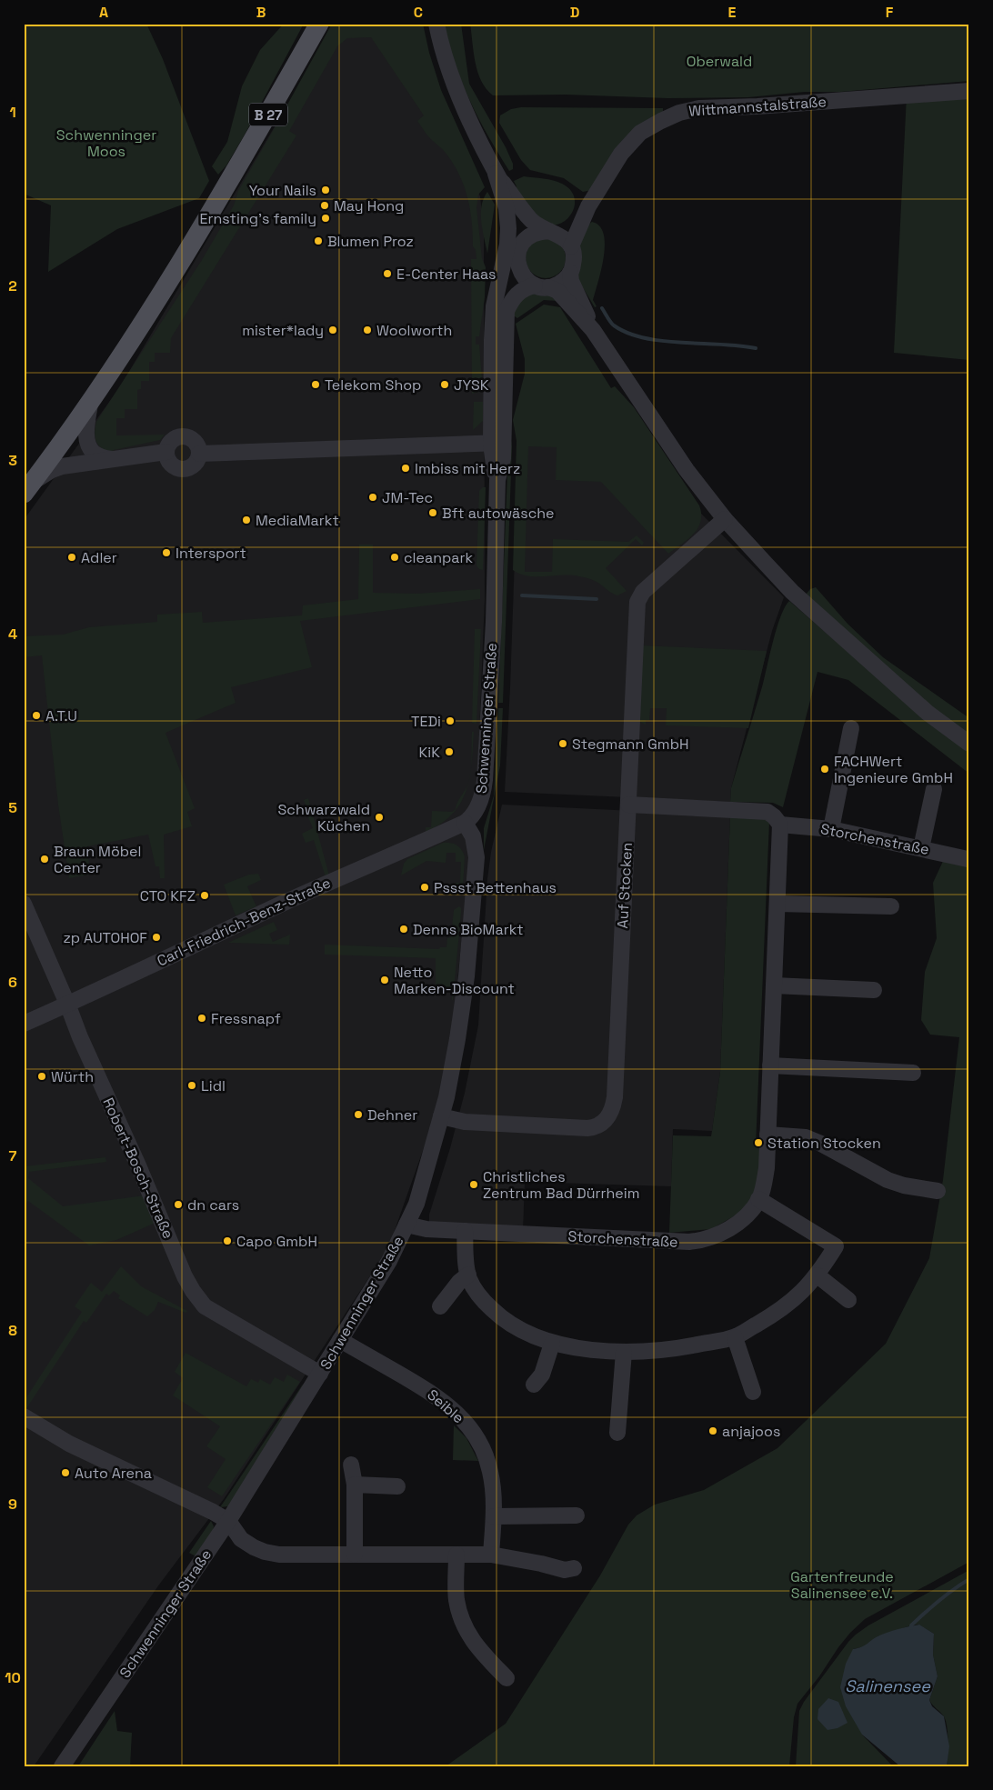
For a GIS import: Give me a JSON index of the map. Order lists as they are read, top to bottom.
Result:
{
  "streets": {
    "main road": ["B 27"],
    "street": [
      "Wittmannstalstraße",
      "Schwenninger Straße",
      "Storchenstraße",
      "Auf Stocken",
      "Carl-Friedrich-Benz-Straße",
      "Robert-Bosch-Straße",
      "Seible"
    ]
  },
  "crossings": [
    ["Wittmannstalstraße", "Schwenninger Straße"],
    ["Schwenninger Straße", "Storchenstraße"],
    ["Schwenninger Straße", "Auf Stocken"],
    ["Schwenninger Straße", "Carl-Friedrich-Benz-Straße"],
    ["Schwenninger Straße", "Robert-Bosch-Straße"],
    ["Schwenninger Straße", "Seible"],
    ["Carl-Friedrich-Benz-Straße", "Robert-Bosch-Straße"]
  ],
  "water": ["Salinensee"],
  "parks": ["Oberwald", "Schwenninger Moos", "Gartenfreunde Salinensee e.V."],
  "places": [
    "Your Nails",
    "May Hong",
    "Ernsting's family",
    "Blumen Proz",
    "E-Center Haas",
    "mister*lady",
    "Woolworth",
    "Telekom Shop",
    "JYSK",
    "Imbiss mit Herz",
    "JM-Tec",
    "Bft autowäsche",
    "MediaMarkt",
    "Intersport",
    "Adler",
    "cleanpark",
    "A.T.U",
    "TEDi",
    "Stegmann GmbH",
    "KiK",
    "FACHWert Ingenieure GmbH",
    "Schwarzwald Küchen",
    "Braun Möbel Center",
    "Pssst Bettenhaus",
    "CTO KFZ",
    "Denns BioMarkt",
    "zp AUTOHOF",
    "Netto Marken-Discount",
    "Fressnapf",
    "Würth",
    "Lidl",
    "Dehner",
    "Station Stocken",
    "Christliches Zentrum Bad Dürrheim",
    "dn cars",
    "Capo GmbH",
    "anjajoos",
    "Auto Arena"
  ],
  "grid": {
    "columns": [
      "A",
      "B",
      "C",
      "D",
      "E",
      "F"
    ],
    "rows": [
      "1",
      "2",
      "3",
      "4",
      "5",
      "6",
      "7",
      "8",
      "9",
      "10"
    ]
  }
}
